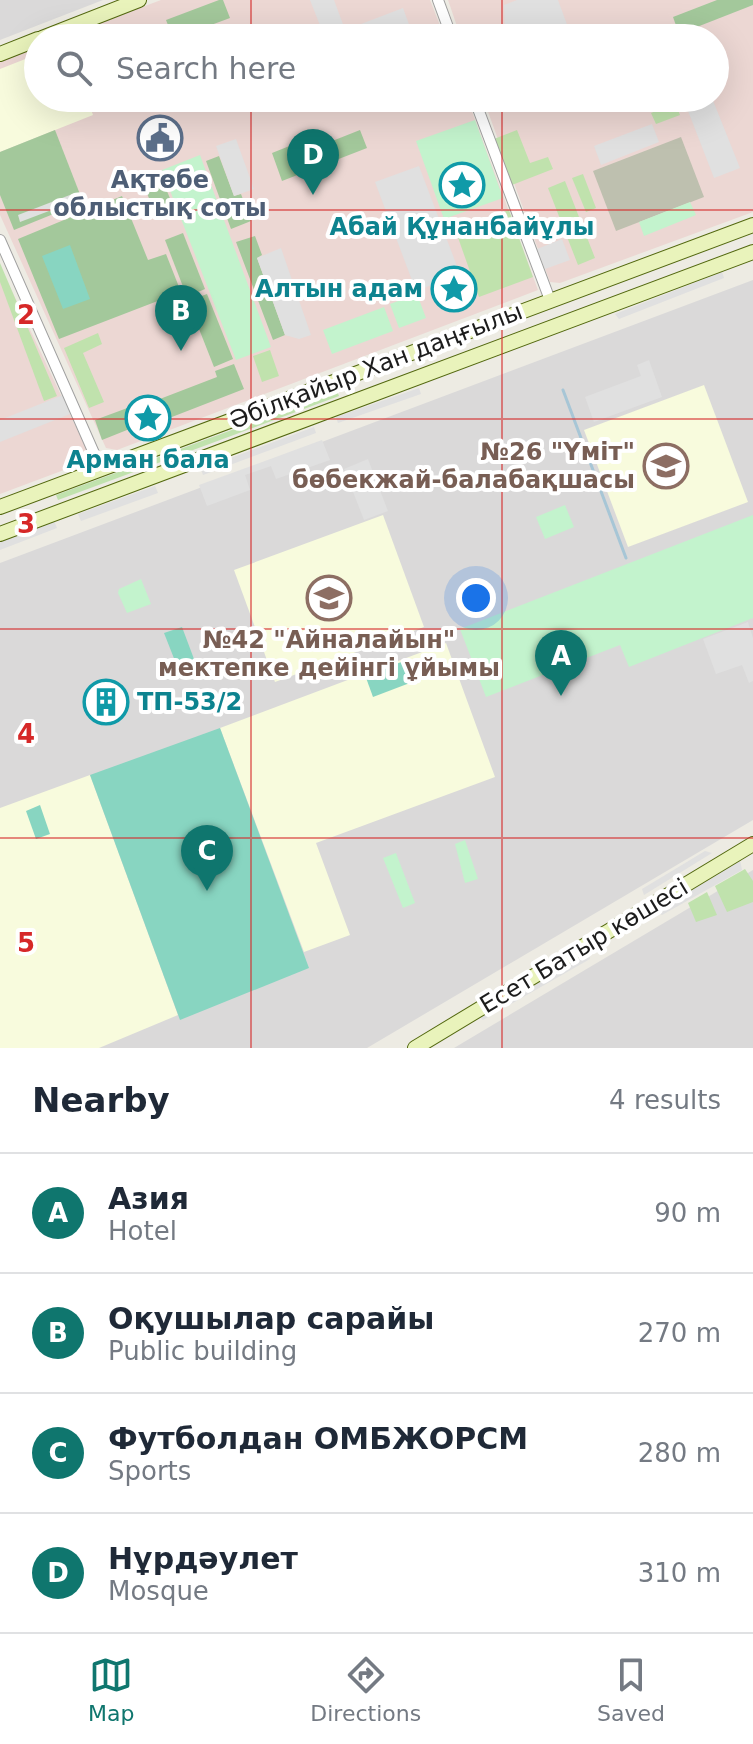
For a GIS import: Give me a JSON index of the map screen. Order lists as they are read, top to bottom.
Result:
{
  "streets": {
    "main road": ["Әбілқайыр Хан даңғылы", "Есет Батыр көшесі"]
  },
  "places": {
    "public building": ["Ақтөбе облыстық соты"],
    "place": ["Абай Құнанбайұлы", "Алтын адам", "Арман бала"],
    "school or university": ["№26 \"Үміт\" бөбекжай-балабақшасы", "№42 \"Айналайын\" мектепке дейінгі ұйымы"],
    "building": ["ТП-53/2"]
  },
  "page": {
    "search": "Search here",
    "pins": [
      "D",
      "B",
      "A",
      "C"
    ],
    "heading": ["Nearby", "4 results"],
    "list": [
      {
        "mark": "A",
        "name": "Азия",
        "note": "Hotel",
        "value": "90 m"
      },
      {
        "mark": "B",
        "name": "Оқушылар сарайы",
        "note": "Public building",
        "value": "270 m"
      },
      {
        "mark": "C",
        "name": "Футболдан ОМБЖОРСМ",
        "note": "Sports",
        "value": "280 m"
      },
      {
        "mark": "D",
        "name": "Нұрдәулет",
        "note": "Mosque",
        "value": "310 m"
      }
    ],
    "nav": ["Map", "Directions", "Saved"]
  },
  "grid": {
    "rows": [
      "2",
      "3",
      "4",
      "5"
    ]
  }
}
